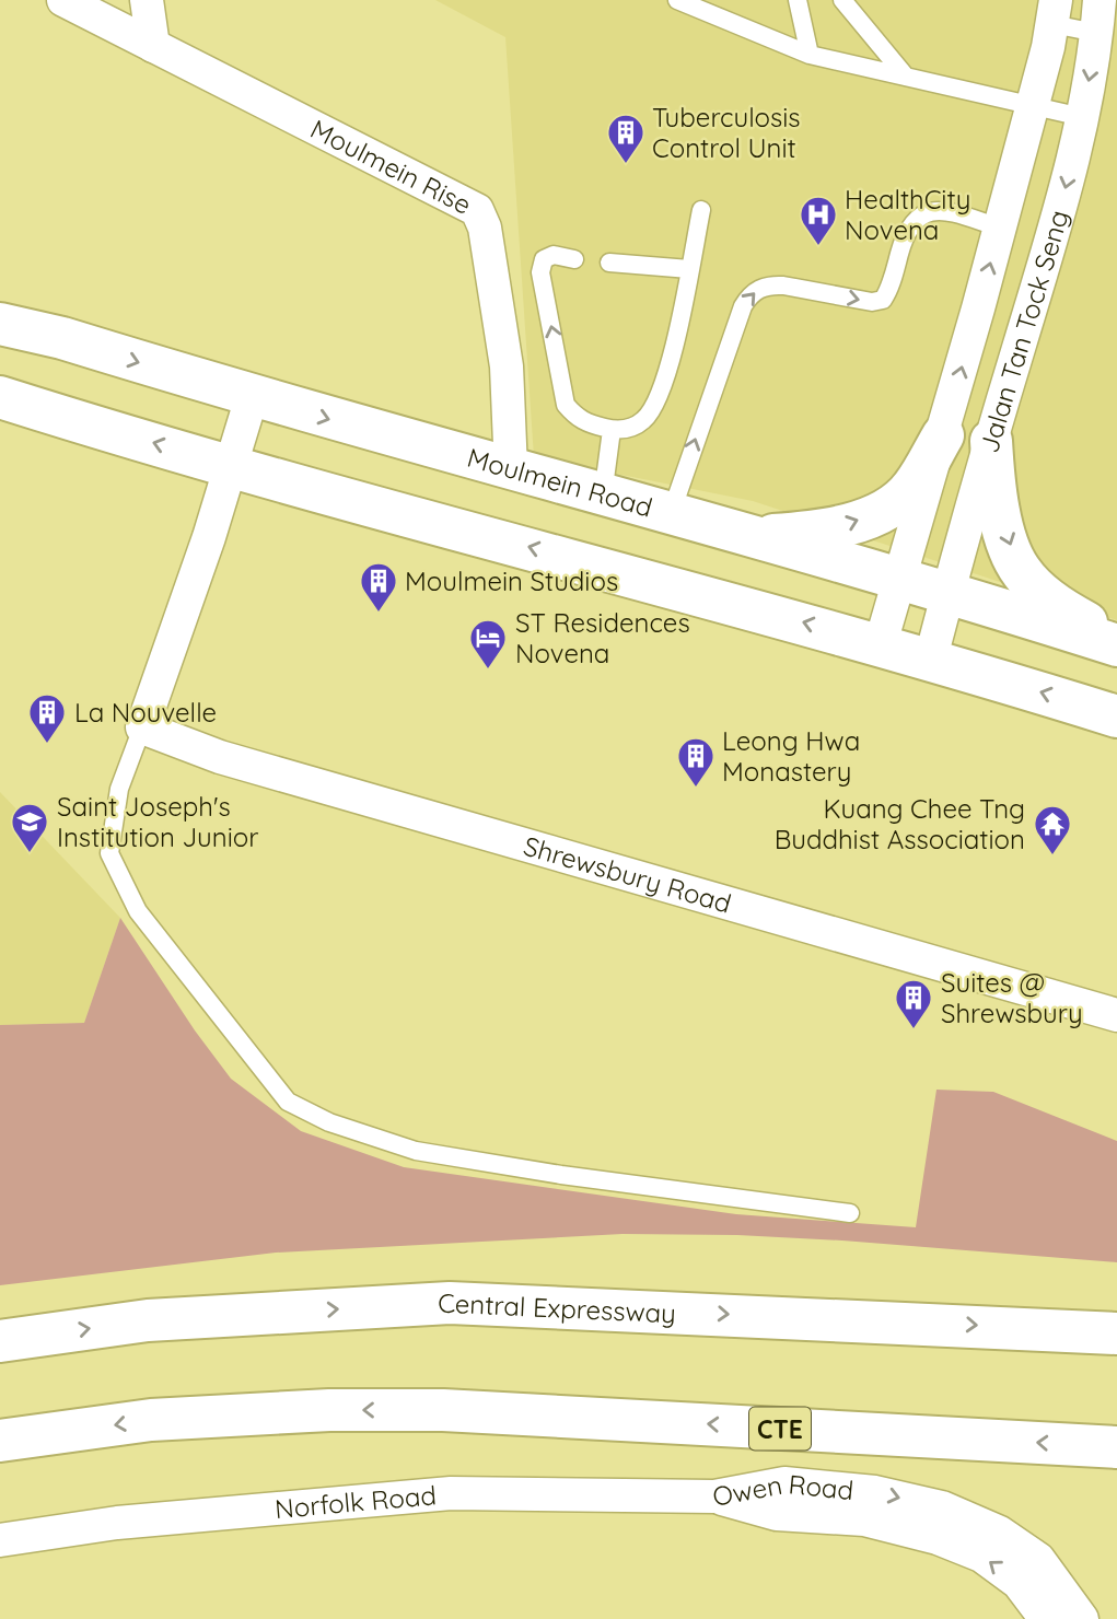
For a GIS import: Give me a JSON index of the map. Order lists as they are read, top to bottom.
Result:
{
  "streets": {
    "main road": ["Moulmein Road", "Central Expressway", "CTE"],
    "street": [
      "Moulmein Rise",
      "Jalan Tan Tock Seng",
      "Shrewsbury Road",
      "Owen Road",
      "Norfolk Road"
    ]
  },
  "crossings": [
    ["Moulmein Rise", "Moulmein Road"],
    ["Jalan Tan Tock Seng", "Moulmein Road"],
    ["Owen Road", "Norfolk Road"]
  ],
  "places": {
    "building": [
      "Tuberculosis Control Unit",
      "Moulmein Studios",
      "La Nouvelle",
      "Leong Hwa Monastery",
      "Suites @ Shrewsbury"
    ],
    "hospital": ["HealthCity Novena"],
    "hotel": ["ST Residences Novena"],
    "school or university": ["Saint Joseph's Institution Junior"],
    "temple": ["Kuang Chee Tng Buddhist Association"]
  }
}
